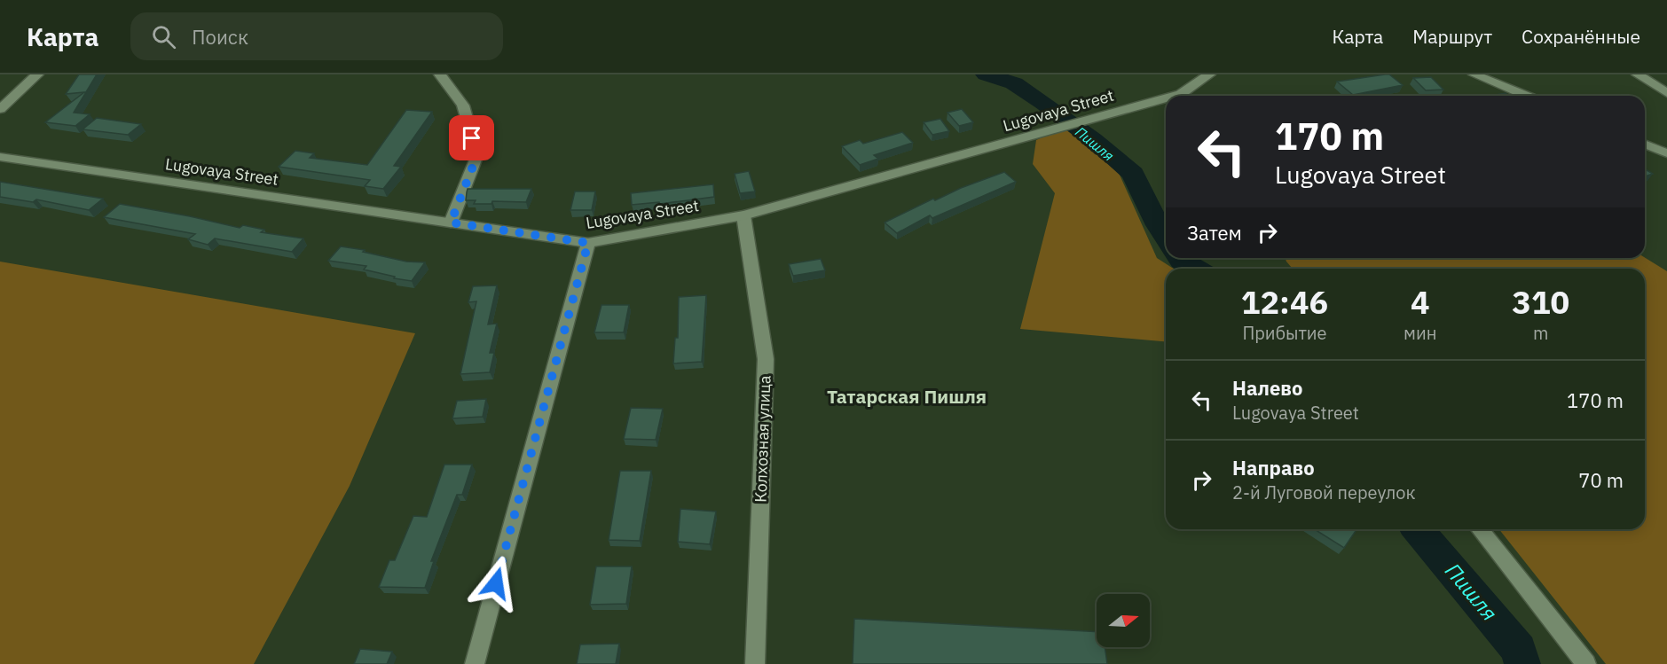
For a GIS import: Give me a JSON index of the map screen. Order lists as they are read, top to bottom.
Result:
{
  "streets": {
    "street": ["Lugovaya Street", "Колхозная улица"]
  },
  "crossings": [
    ["Lugovaya Street", "Колхозная улица"]
  ],
  "districts": ["Татарская Пишля"],
  "water": ["Пишля"],
  "north": "right",
  "page": {
    "header": "Карта",
    "search": "Поиск",
    "nav": ["Карта", "Маршрут", "Сохранённые"],
    "turn": ["170 m", "Lugovaya Street"],
    "then": "Затем",
    "eta": [
      "12:46",
      "Прибытие",
      "4",
      "мин",
      "310",
      "m"
    ],
    "list": [
      {
        "name": "Налево",
        "note": "Lugovaya Street",
        "value": "170 m"
      },
      {
        "name": "Направо",
        "note": "2-й Луговой переулок",
        "value": "70 m"
      }
    ]
  }
}
